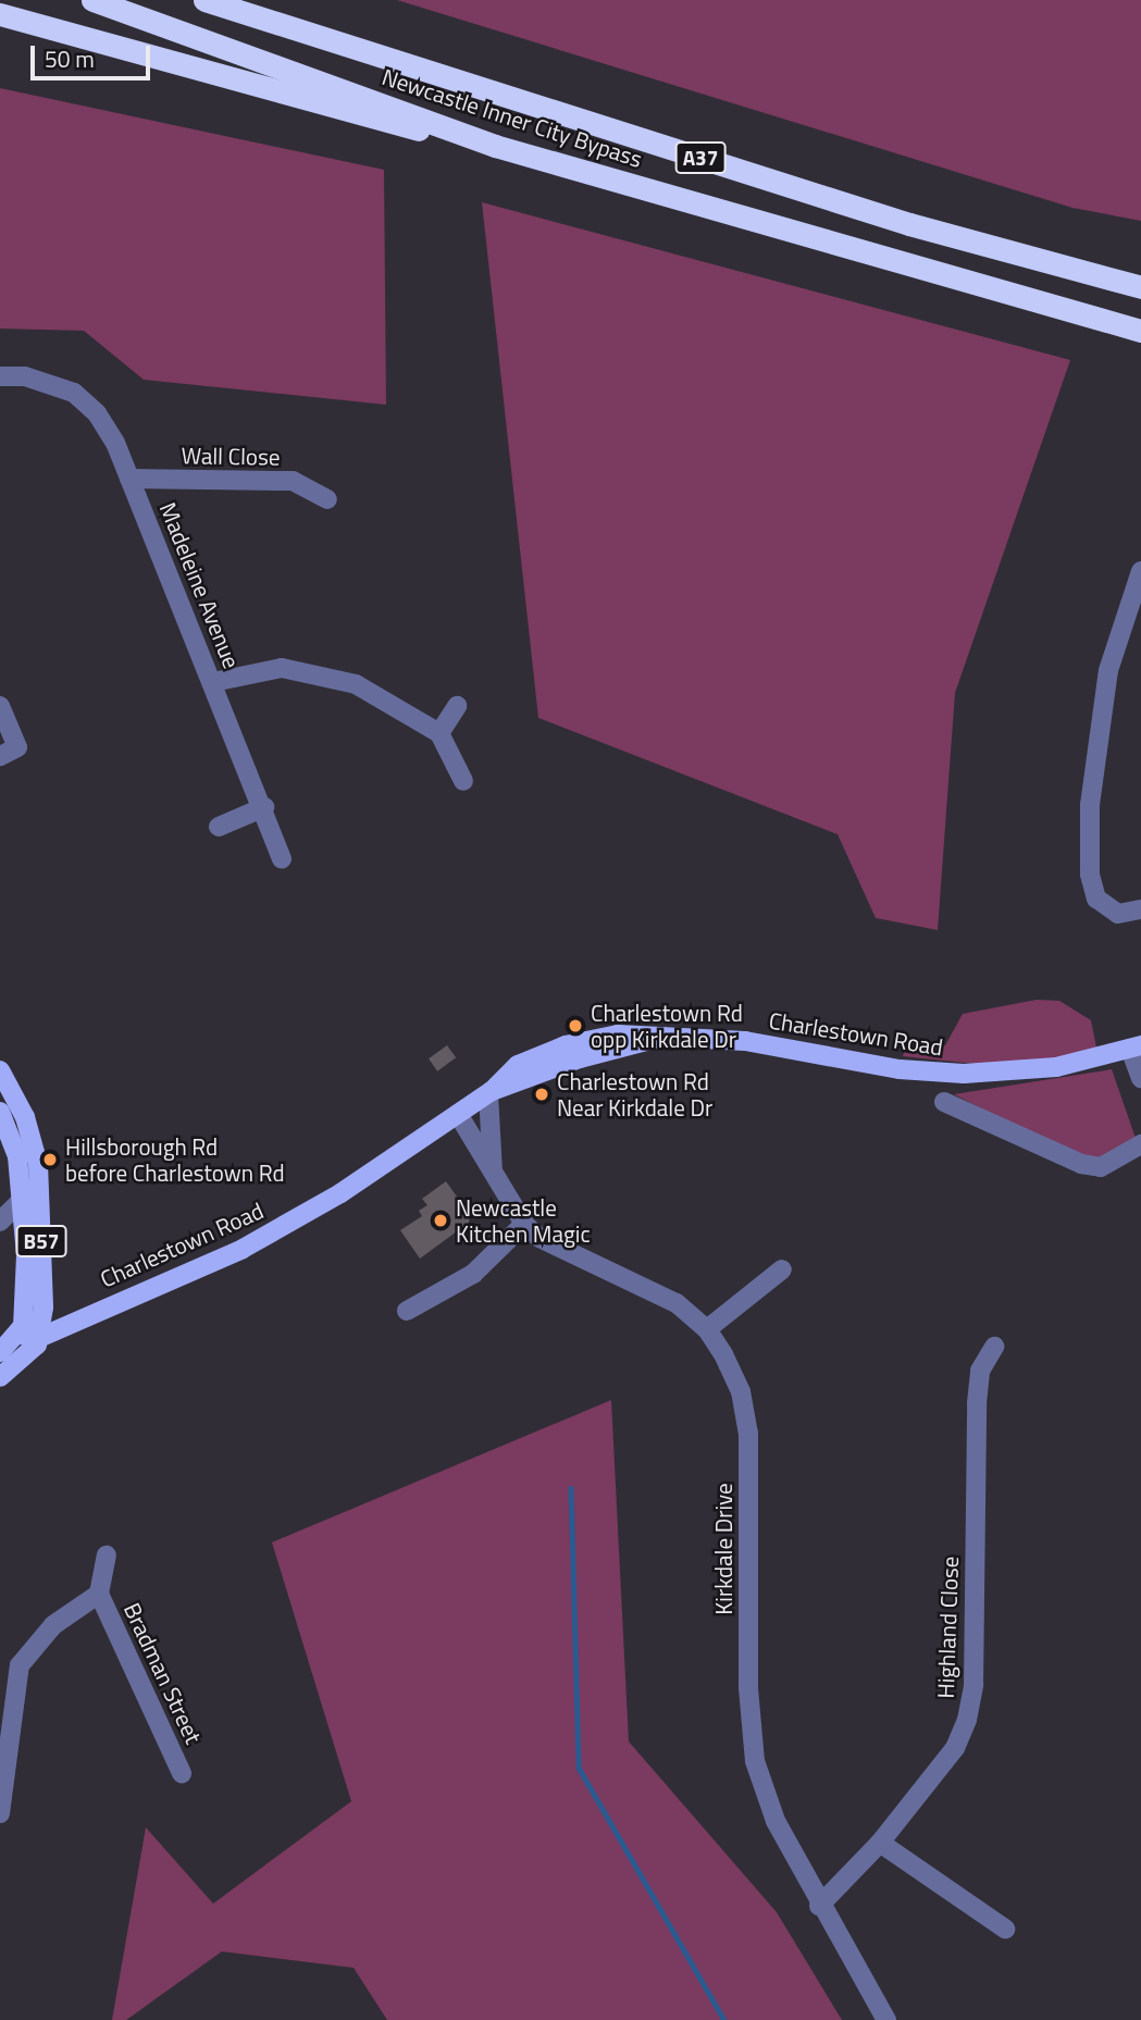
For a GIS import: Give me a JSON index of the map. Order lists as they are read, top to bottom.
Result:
{
  "streets": {
    "highway": ["Newcastle Inner City Bypass", "A37"],
    "main road": ["Charlestown Road", "B57"],
    "street": [
      "Wall Close",
      "Madeleine Avenue",
      "Kirkdale Drive",
      "Highland Close",
      "Bradman Street"
    ]
  },
  "crossings": [
    ["Wall Close", "Madeleine Avenue"],
    ["Charlestown Road", "B57"],
    ["Charlestown Road", "Kirkdale Drive"],
    ["Kirkdale Drive", "Highland Close"]
  ],
  "places": [
    "Charlestown Rd opp Kirkdale Dr",
    "Charlestown Rd Near Kirkdale Dr",
    "Hillsborough Rd before Charlestown Rd",
    "Newcastle Kitchen Magic"
  ],
  "scale_bar": "50 m"
}
